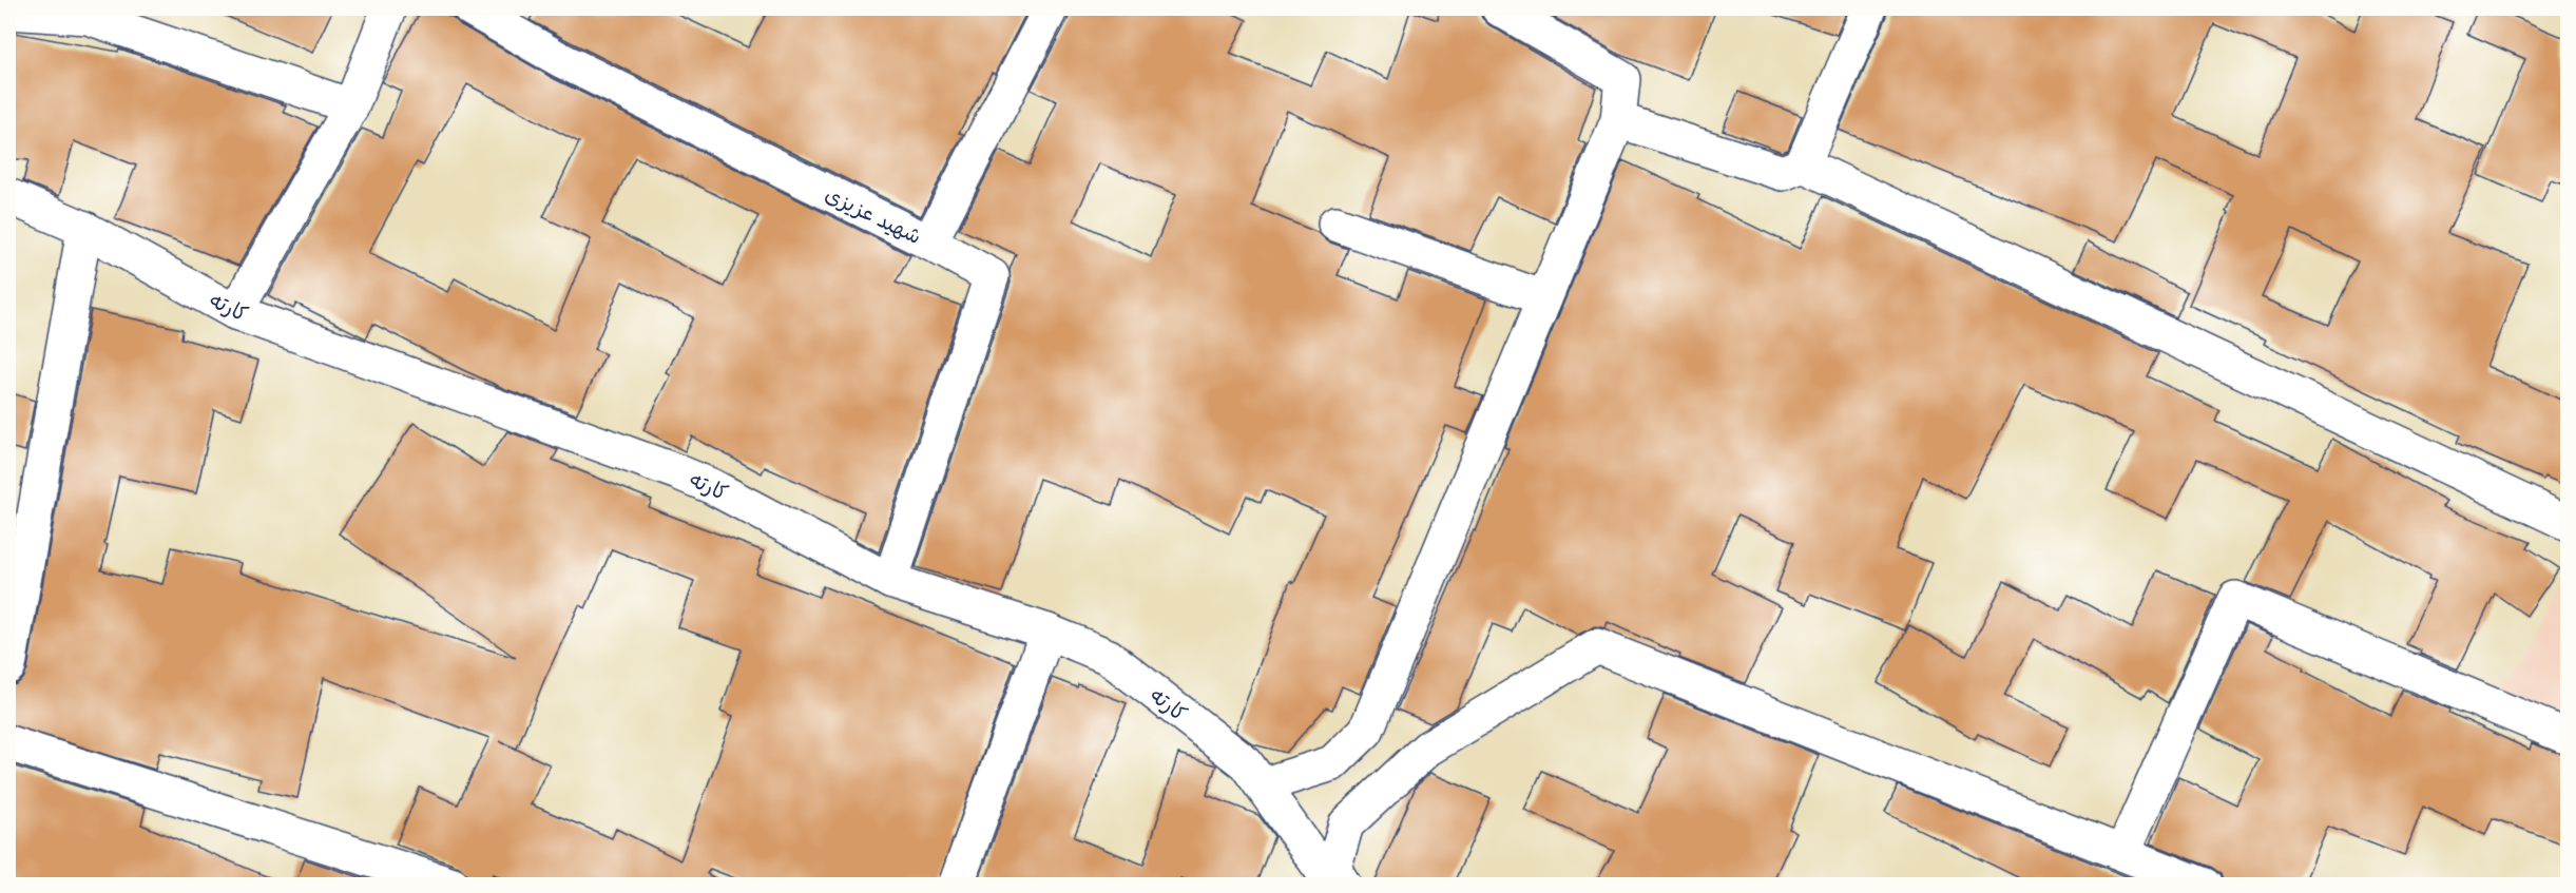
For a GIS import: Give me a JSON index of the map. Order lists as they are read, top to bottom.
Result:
{
  "streets": {
    "street": ["شهید عزیزی", "کارته"]
  },
  "crossings": [
    ["شهید عزیزی", "کارته"]
  ]
}
